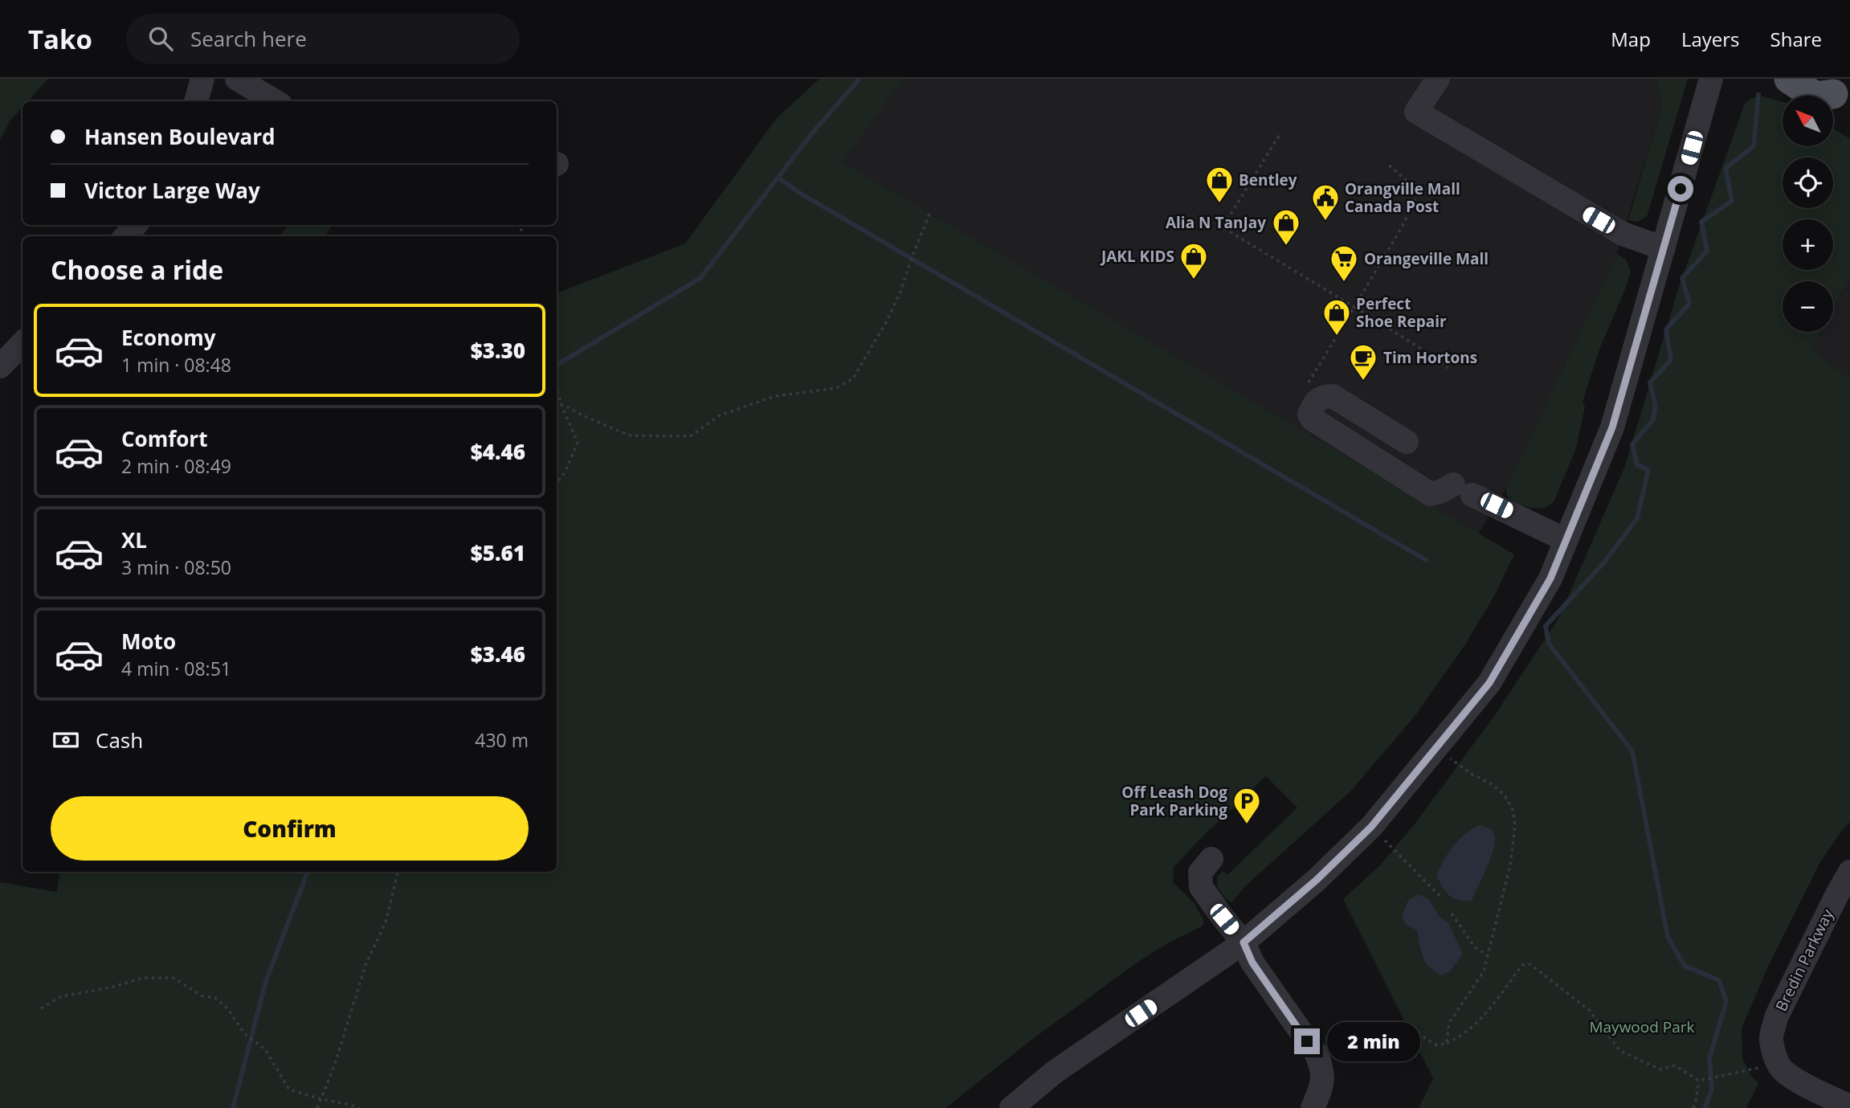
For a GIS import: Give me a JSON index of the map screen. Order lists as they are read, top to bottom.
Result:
{
  "streets": {
    "street": ["Bredin Parkway"]
  },
  "parks": ["Maywood Park"],
  "places": {
    "shop": [
      "Bentley",
      "Alia N TanJay",
      "JAKL KIDS",
      "Perfect Shoe Repair"
    ],
    "public building": ["Orangville Mall Canada Post"],
    "supermarket": ["Orangeville Mall"],
    "cafe": ["Tim Hortons"],
    "parking": ["Off Leash Dog Park Parking"]
  },
  "north": "top left",
  "page": {
    "header": "Tako",
    "search": "Search here",
    "nav": ["Map", "Layers", "Share"],
    "map_buttons": ["+", "−"],
    "banner": ["Hansen Boulevard", "Victor Large Way"],
    "heading": "Choose a ride",
    "list": [
      {
        "name": "Economy",
        "note": "1 min · 08:48",
        "value": "$3.30"
      },
      {
        "name": "Comfort",
        "note": "2 min · 08:49",
        "value": "$4.46"
      },
      {
        "name": "XL",
        "note": "3 min · 08:50",
        "value": "$5.61"
      },
      {
        "name": "Moto",
        "note": "4 min · 08:51",
        "value": "$3.46"
      }
    ],
    "pay": ["Cash", "430 m"],
    "buttons": "Confirm",
    "bubble": "2 min"
  }
}
